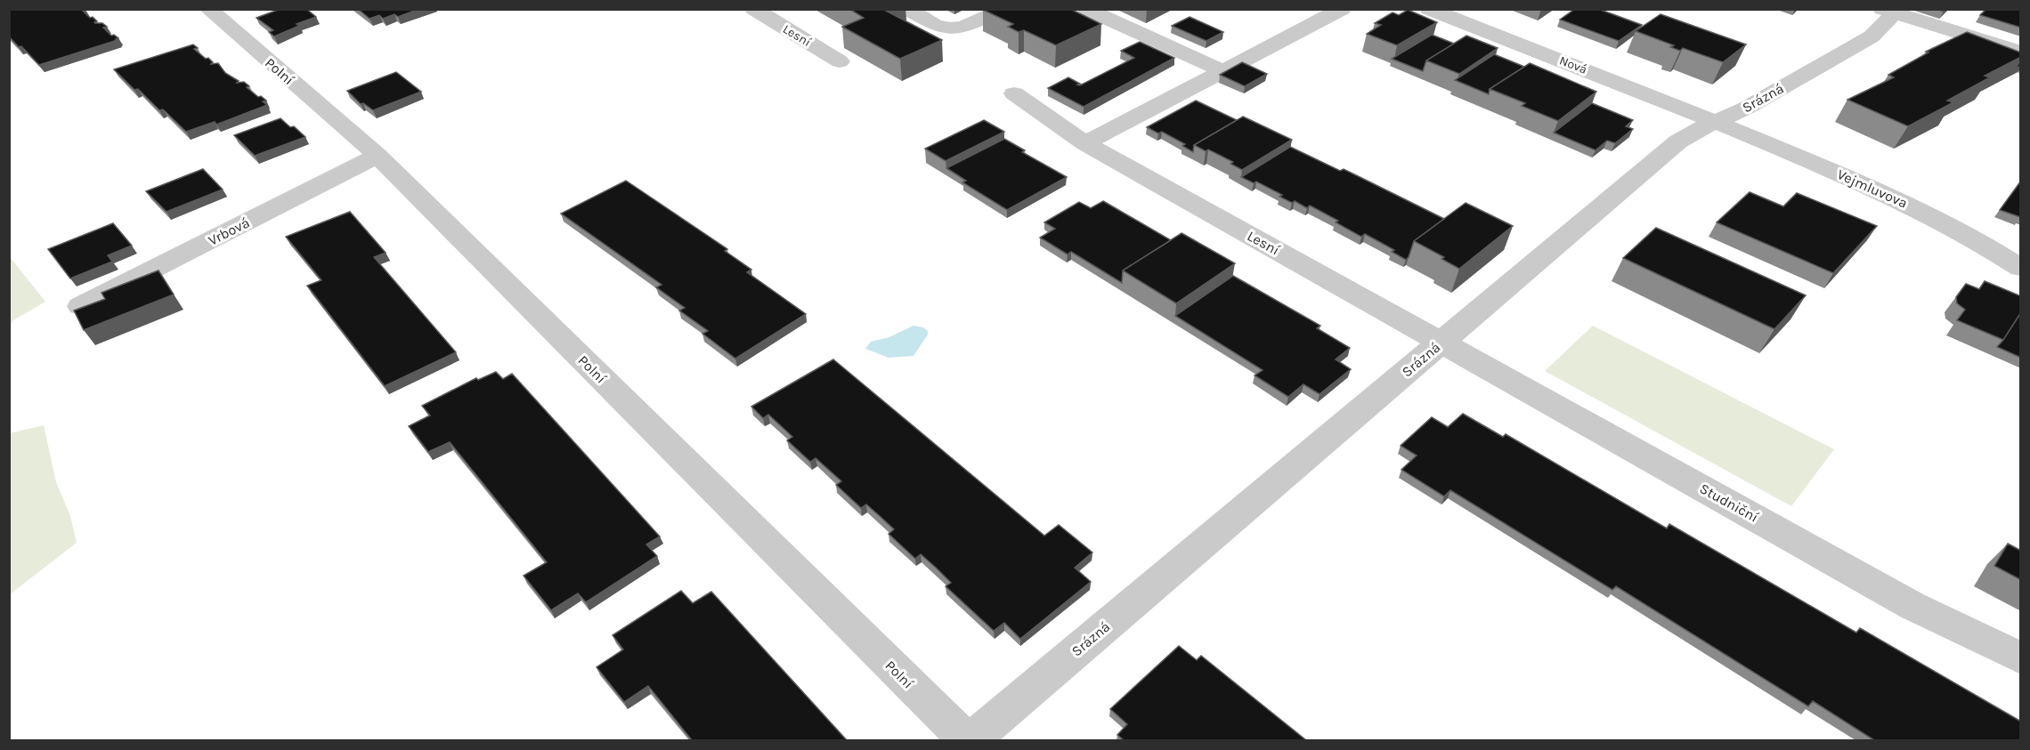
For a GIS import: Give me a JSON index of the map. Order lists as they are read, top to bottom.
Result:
{
  "streets": {
    "street": [
      "Lesní",
      "Nová",
      "Polní",
      "Srázná",
      "Vejmluvova",
      "Vrbová",
      "Studniční"
    ]
  },
  "crossings": [
    ["Lesní", "Srázná"],
    ["Lesní", "Studniční"],
    ["Nová", "Srázná"],
    ["Nová", "Vejmluvova"],
    ["Polní", "Vrbová"],
    ["Srázná", "Vejmluvova"],
    ["Srázná", "Studniční"]
  ]
}
